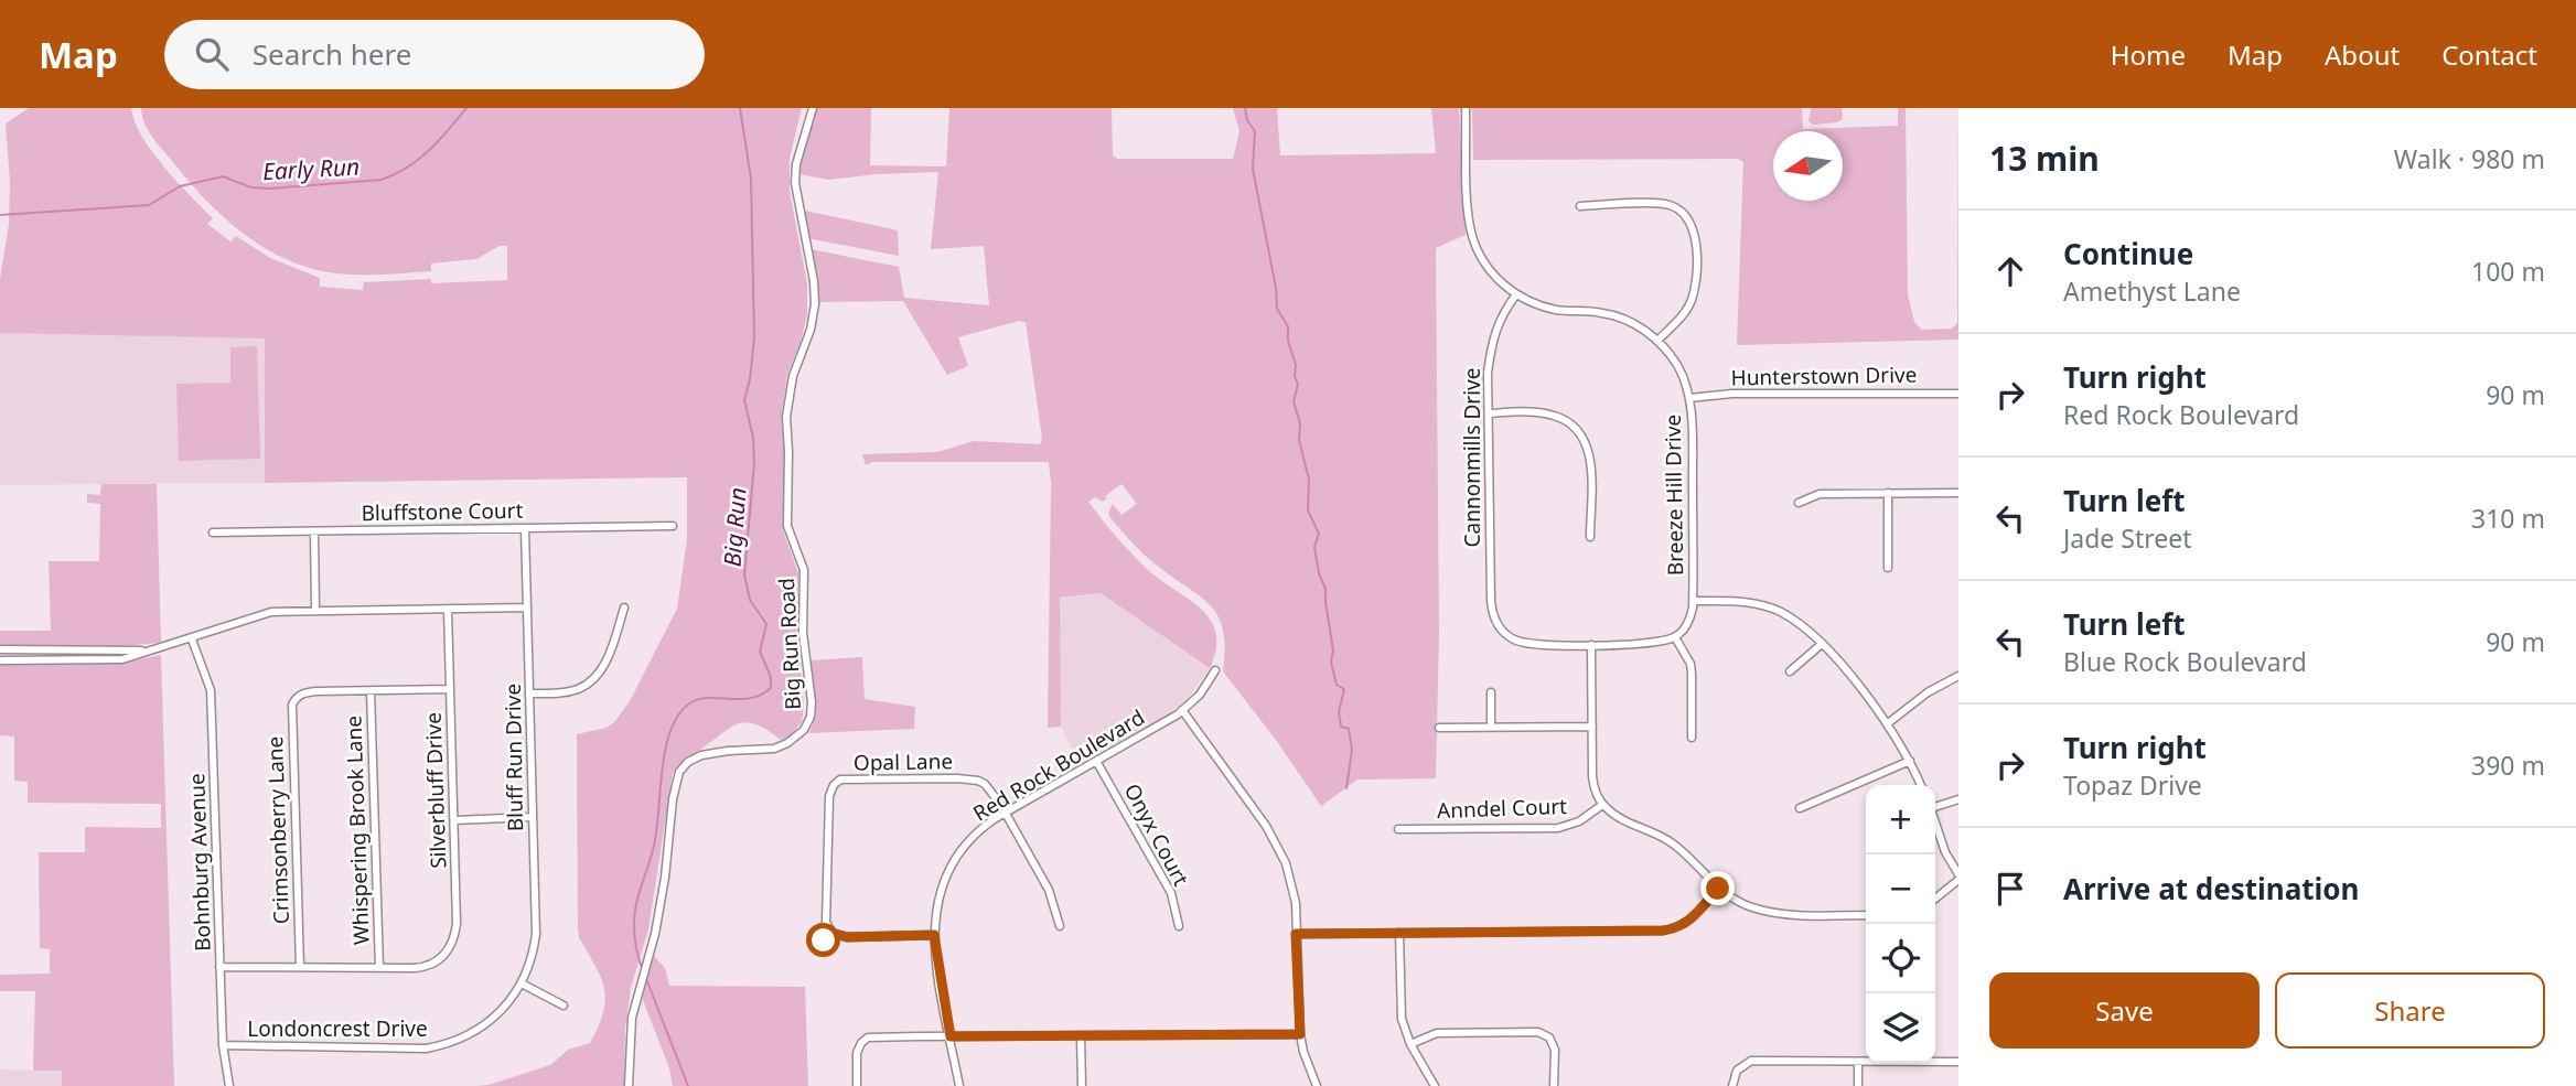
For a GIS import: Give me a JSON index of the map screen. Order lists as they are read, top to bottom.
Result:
{
  "streets": {
    "street": [
      "Hunterstown Drive",
      "Cannonmills Drive",
      "Breeze Hill Drive",
      "Bluffstone Court",
      "Big Run Road",
      "Bluff Run Drive",
      "Opal Lane",
      "Red Rock Boulevard",
      "Silverbluff Drive",
      "Anndel Court",
      "Crimsonberry Lane",
      "Whispering Brook Lane",
      "Onyx Court",
      "Bohnburg Avenue",
      "Londoncrest Drive"
    ]
  },
  "crossings": [
    ["Hunterstown Drive", "Breeze Hill Drive"],
    ["Cannonmills Drive", "Breeze Hill Drive"],
    ["Bluffstone Court", "Bluff Run Drive"],
    ["Bluff Run Drive", "Londoncrest Drive"],
    ["Opal Lane", "Red Rock Boulevard"],
    ["Red Rock Boulevard", "Onyx Court"],
    ["Silverbluff Drive", "Whispering Brook Lane"],
    ["Crimsonberry Lane", "Whispering Brook Lane"],
    ["Bohnburg Avenue", "Londoncrest Drive"]
  ],
  "water": ["Early Run", "Big Run"],
  "north": "left",
  "page": {
    "header": "Map",
    "search": "Search here",
    "nav": [
      "Home",
      "Map",
      "About",
      "Contact"
    ],
    "heading": ["13 min", "Walk · 980 m"],
    "list": [
      ["Continue", "Amethyst Lane", "100 m"],
      ["Turn right", "Red Rock Boulevard", "90 m"],
      ["Turn left", "Jade Street", "310 m"],
      ["Turn left", "Blue Rock Boulevard", "90 m"],
      ["Turn right", "Topaz Drive", "390 m"],
      "Arrive at destination"
    ],
    "map_buttons": ["+", "−"],
    "buttons": ["Save", "Share"]
  }
}
